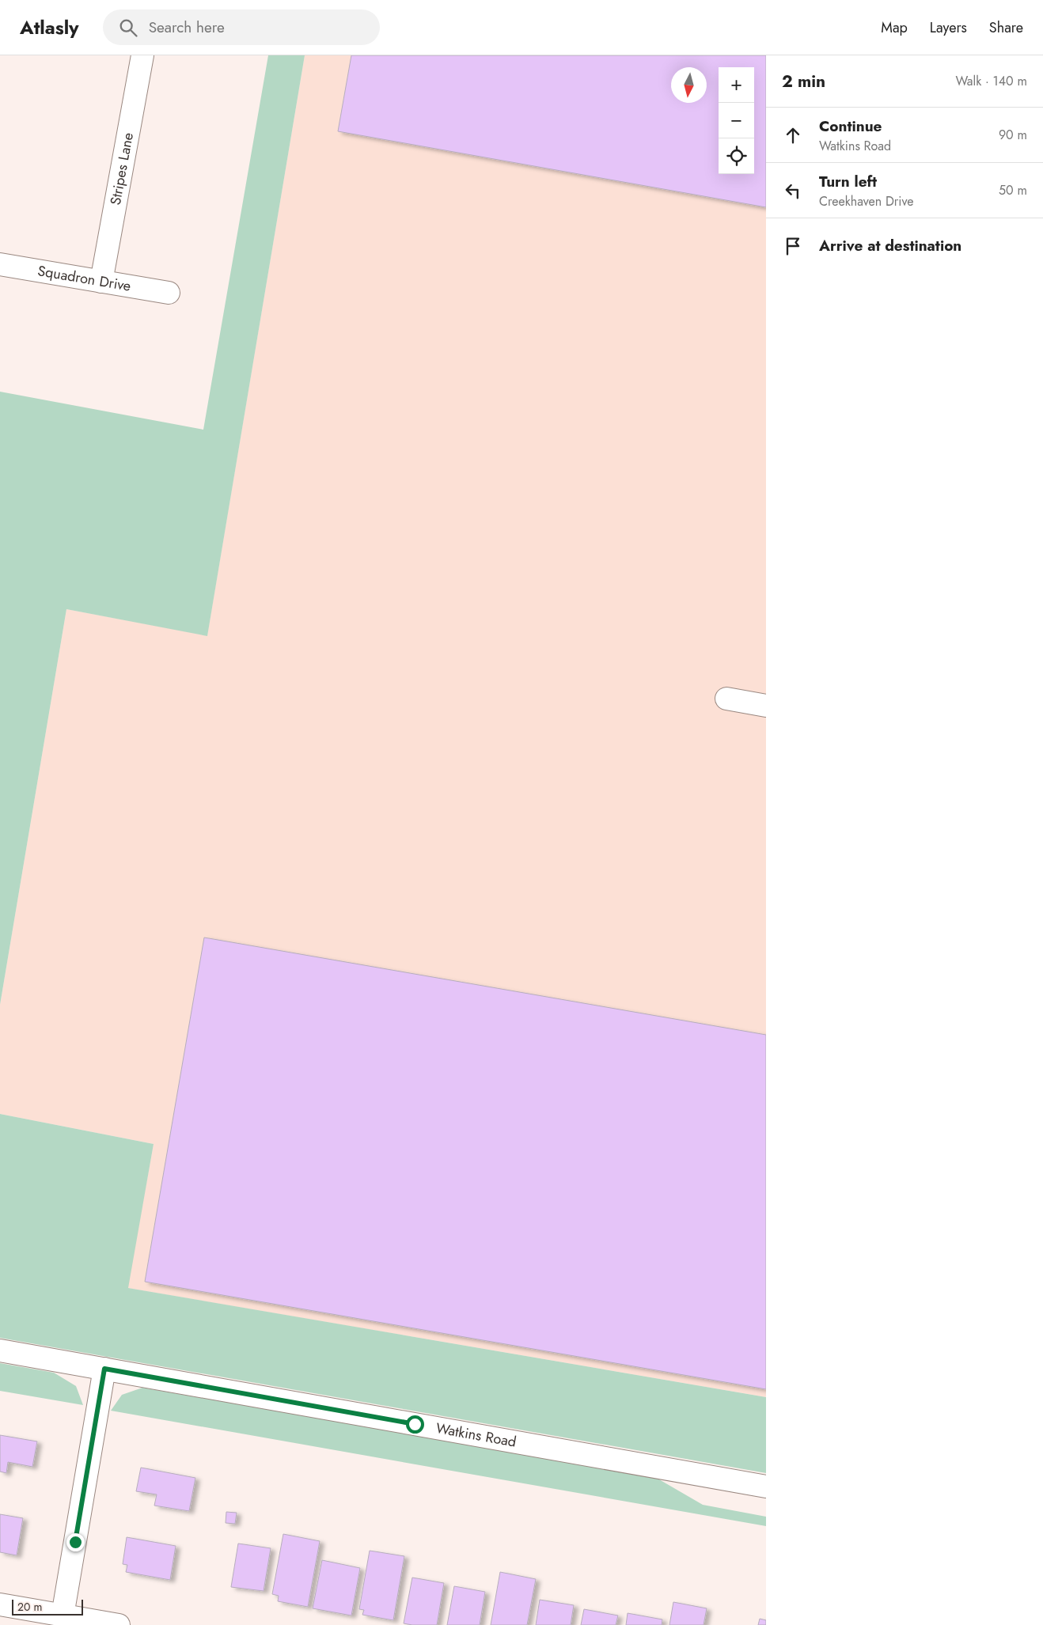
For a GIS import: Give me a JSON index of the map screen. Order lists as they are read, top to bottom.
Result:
{
  "streets": {
    "street": ["Stripes Lane", "Squadron Drive", "Watkins Road"]
  },
  "crossings": [
    ["Stripes Lane", "Squadron Drive"]
  ],
  "scale_bar": "20 m",
  "north": "bottom",
  "page": {
    "header": "Atlasly",
    "search": "Search here",
    "nav": ["Map", "Layers", "Share"],
    "heading": ["2 min", "Walk · 140 m"],
    "map_buttons": ["+", "−"],
    "list": [
      ["Continue", "Watkins Road", "90 m"],
      ["Turn left", "Creekhaven Drive", "50 m"],
      "Arrive at destination"
    ],
    "scale": "20 m"
  }
}
